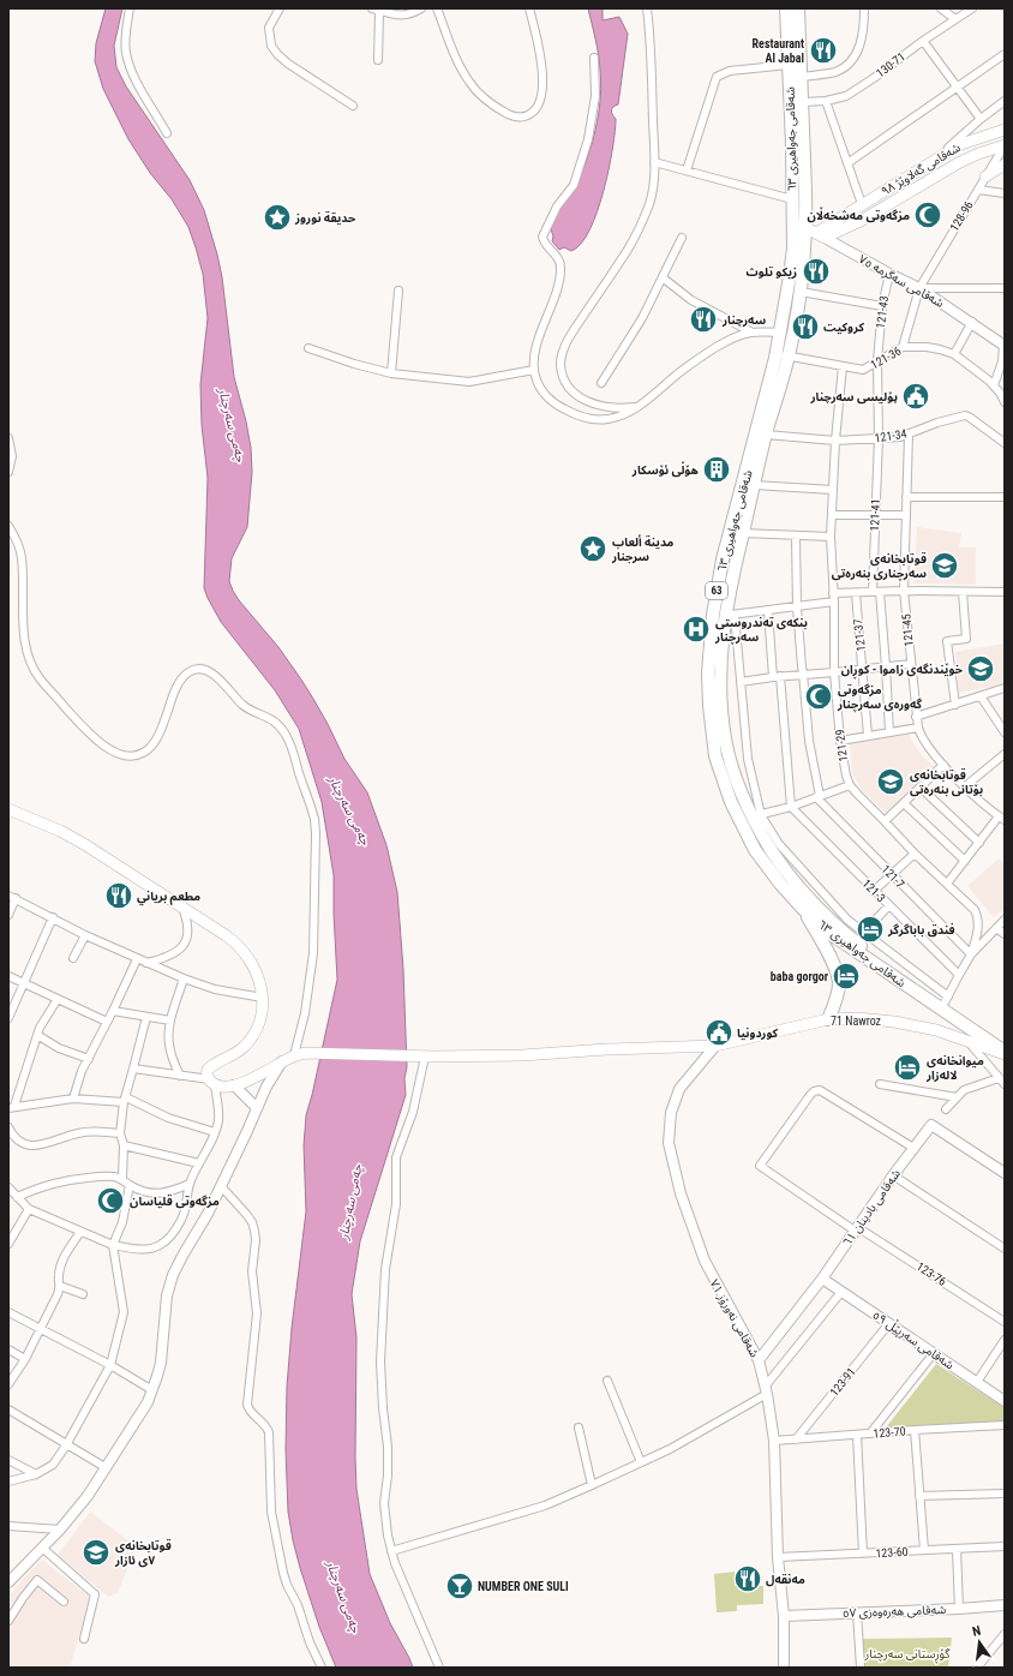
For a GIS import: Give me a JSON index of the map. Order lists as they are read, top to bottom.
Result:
{
  "streets": {
    "main road": [
      "شەقامی جەواهیری ٦٣",
      "شەقامی گەلاوێژ ٩٨",
      "63",
      "71 Nawroz"
    ],
    "street": [
      "130-71",
      "128-96",
      "شەقامی سەگرمە ٧٥",
      "121-43",
      "121-36",
      "121-34",
      "121-41",
      "121-45",
      "121-37",
      "121-29",
      "121-7",
      "121-3",
      "شەقامی بادینان ٦١",
      "123-76",
      "شەقامی نەورۆز ٧١",
      "شەقامی سەرپێڵ ٥٩",
      "123-91",
      "123-70",
      "123-60",
      "شەقامی هەرەوەزی ٥٧"
    ]
  },
  "crossings": [
    ["130-71", "شەقامی جەواهیری ٦٣"],
    ["شەقامی جەواهیری ٦٣", "شەقامی گەلاوێژ ٩٨"],
    ["شەقامی جەواهیری ٦٣", "شەقامی سەگرمە ٧٥"],
    ["شەقامی جەواهیری ٦٣", "121-36"],
    ["شەقامی جەواهیری ٦٣", "121-34"],
    ["شەقامی جەواهیری ٦٣", "71 Nawroz"],
    ["شەقامی گەلاوێژ ٩٨", "128-96"],
    ["شەقامی گەلاوێژ ٩٨", "شەقامی سەگرمە ٧٥"],
    ["128-96", "شەقامی سەگرمە ٧٥"],
    ["128-96", "121-36"],
    ["شەقامی سەگرمە ٧٥", "121-43"],
    ["121-43", "121-36"],
    ["121-43", "121-34"],
    ["121-43", "121-41"],
    ["121-36", "121-29"],
    ["121-34", "121-41"],
    ["121-34", "121-45"],
    ["121-34", "121-29"],
    ["121-29", "121-7"],
    ["71 Nawroz", "شەقامی نەورۆز ٧١"],
    ["شەقامی بادینان ٦١", "123-76"],
    ["شەقامی بادینان ٦١", "شەقامی نەورۆز ٧١"],
    ["شەقامی بادینان ٦١", "شەقامی سەرپێڵ ٥٩"],
    ["شەقامی نەورۆز ٧١", "123-70"],
    ["شەقامی نەورۆز ٧١", "123-60"],
    ["شەقامی نەورۆز ٧١", "شەقامی هەرەوەزی ٥٧"],
    ["شەقامی سەرپێڵ ٥٩", "123-91"],
    ["123-91", "123-70"]
  ],
  "water": ["چەمی سەرچنار"],
  "parks": ["گۆڕستانی سەرچنار"],
  "places": {
    "restaurant": [
      "Restaurant Al Jabal",
      "زيكو تلوث",
      "سەرچنار",
      "كروكيت",
      "مطعم برياني",
      "مەنقەل"
    ],
    "mosque": ["مزگەوتی مەشخەڵان", "مزگەوتی گەورەی سەرچنار", "مزگەوتی قلیاسان"],
    "place": ["حديقة نوروز", "مدينة ألعاب سرجنار"],
    "public building": ["پۆلیسی سەرچنار", "كوردونيا"],
    "building": ["هۆڵی ئۆسکار"],
    "school or university": [
      "قوتابخانەی سەرچناری بنەرەتی",
      "خوێندنگەی زاموا - کوڕان",
      "قوتابخانەی بۆتانی بنەرەتی",
      "قوتابخانەی ٧ی ئازار"
    ],
    "hospital": ["بنکەی تەندروستی سەرچنار"],
    "hotel": ["فندق باباگرگر", "baba gorgor", "میوانخانەی لالەزار"],
    "bar": ["NUMBER ONE SULI"]
  },
  "north": "top"
}
